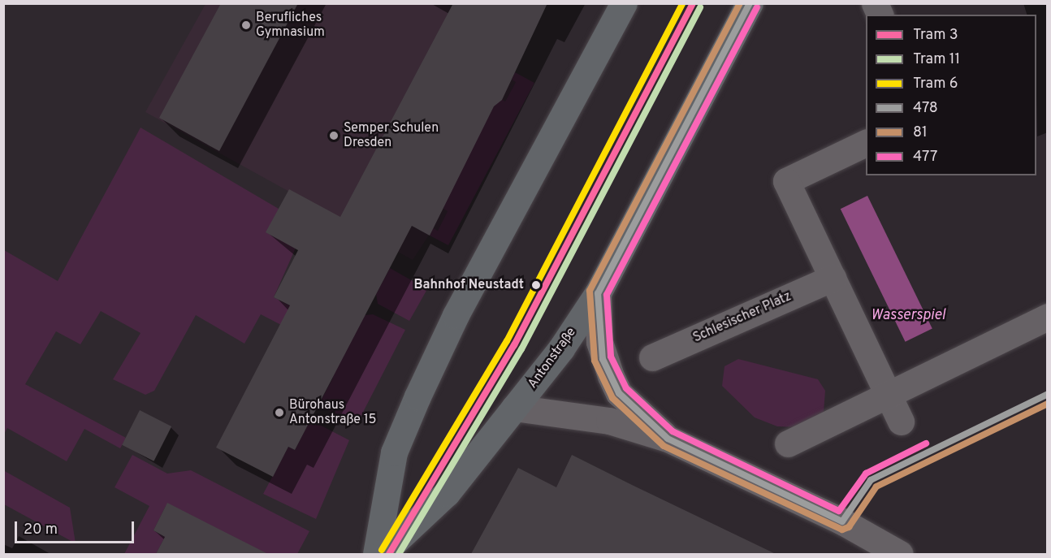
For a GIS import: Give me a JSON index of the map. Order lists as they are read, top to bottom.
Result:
{
  "streets": {
    "main road": ["Antonstraße"],
    "street": ["Schlesischer Platz"]
  },
  "water": ["Wasserspiel"],
  "places": [
    "Berufliches Gymnasium",
    "Semper Schulen Dresden",
    "Bahnhof Neustadt",
    "Bürohaus Antonstraße 15"
  ],
  "lines": [
    "tram line 3",
    "tram line 6",
    "transit line 478",
    "transit line 81",
    "tram line 11",
    "transit line 477"
  ],
  "legend": [
    "Tram 3",
    "Tram 11",
    "Tram 6",
    "478",
    "81",
    "477"
  ],
  "scale_bar": "20 m"
}
